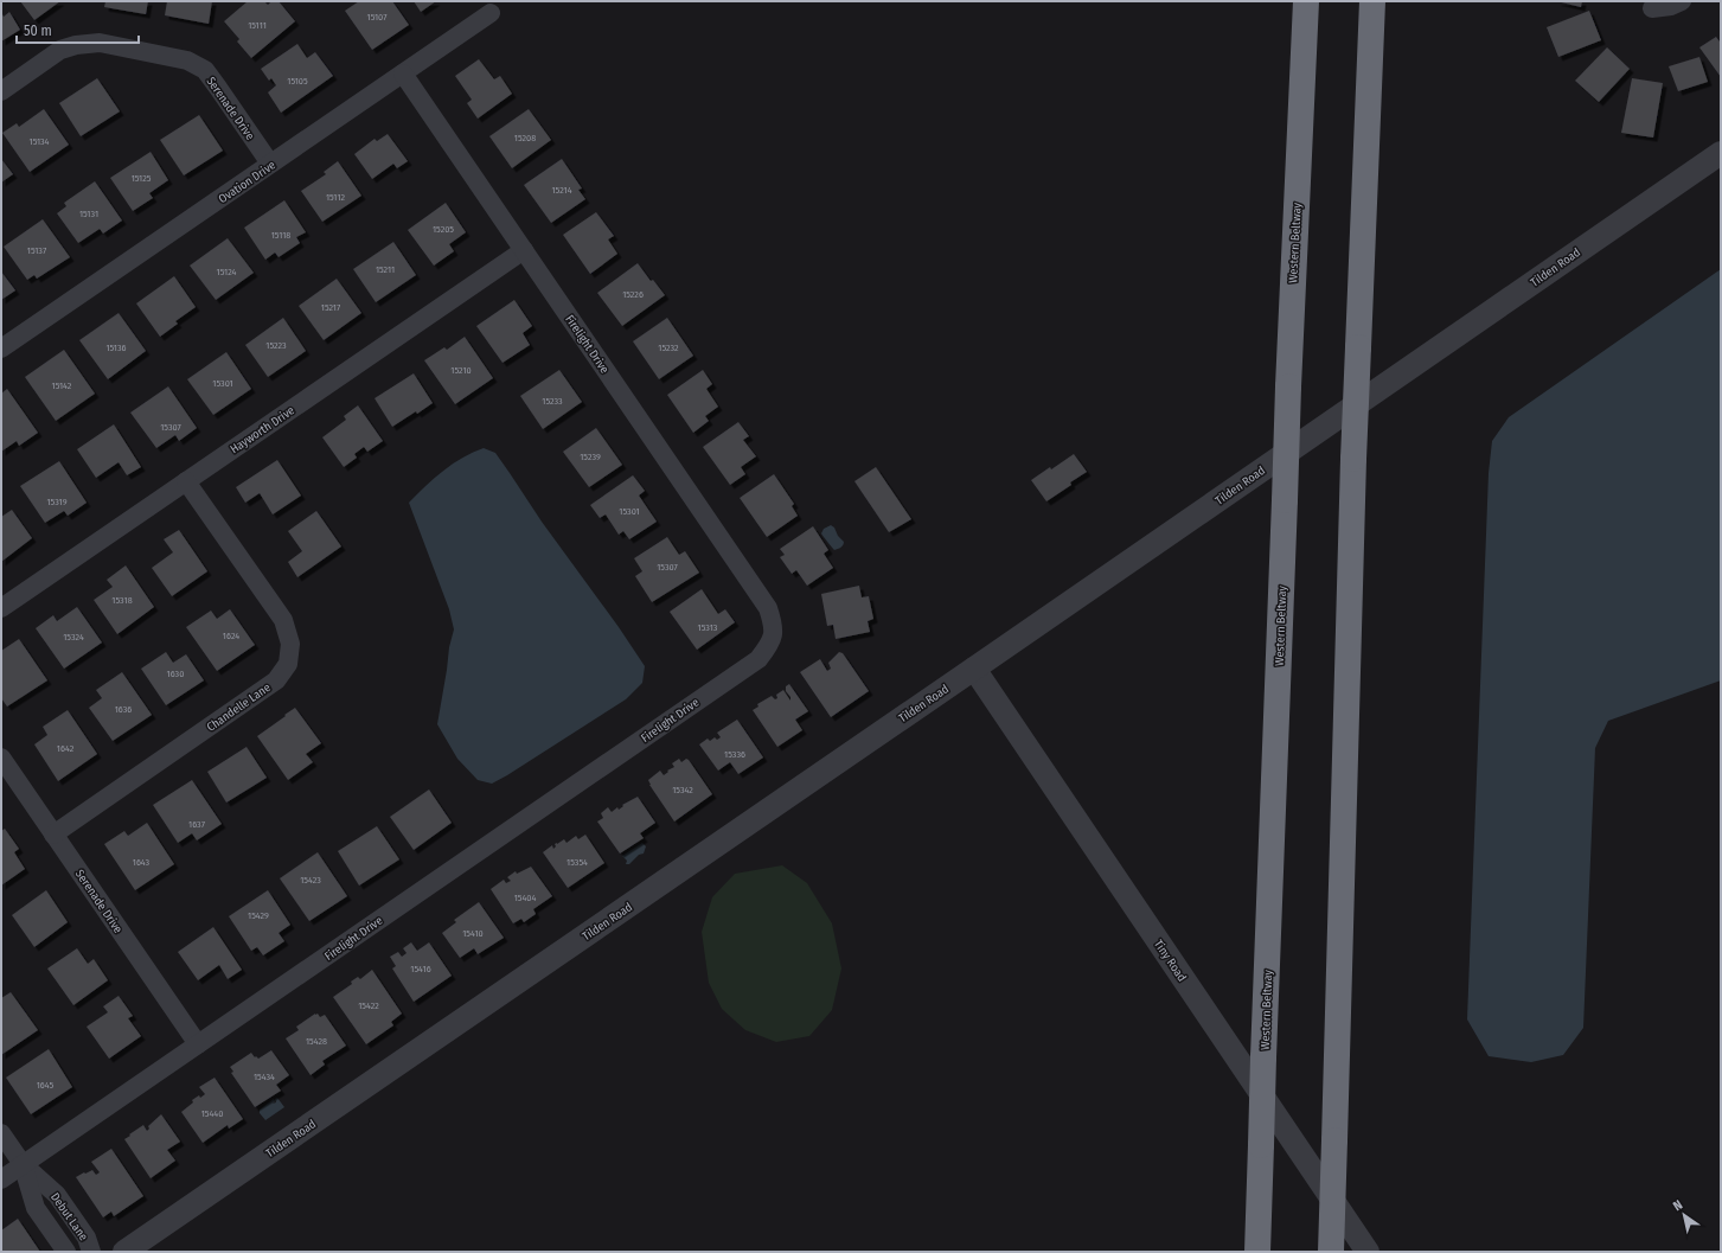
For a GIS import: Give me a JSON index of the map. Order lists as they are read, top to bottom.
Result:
{
  "streets": {
    "highway": ["Western Beltway"],
    "street": [
      "Serenade Drive",
      "Ovation Drive",
      "Tilden Road",
      "Firelight Drive",
      "Hayworth Drive",
      "Chandelle Lane",
      "Tiny Road",
      "Debut Lane"
    ]
  },
  "crossings": [
    ["Serenade Drive", "Ovation Drive"],
    ["Serenade Drive", "Firelight Drive"],
    ["Serenade Drive", "Chandelle Lane"],
    ["Ovation Drive", "Firelight Drive"],
    ["Tilden Road", "Tiny Road"],
    ["Firelight Drive", "Hayworth Drive"],
    ["Firelight Drive", "Debut Lane"],
    ["Hayworth Drive", "Chandelle Lane"]
  ],
  "house_numbers": [
    "15107",
    "15111",
    "15105",
    "15208",
    "15134",
    "15125",
    "15214",
    "15112",
    "15131",
    "15205",
    "15118",
    "15137",
    "15211",
    "15124",
    "15226",
    "15217",
    "15223",
    "15136",
    "15232",
    "15210",
    "15301",
    "15142",
    "15233",
    "15307",
    "15239",
    "15319",
    "15301",
    "15307",
    "15318",
    "15313",
    "1624",
    "15324",
    "1630",
    "1636",
    "1642",
    "15336",
    "15342",
    "1637",
    "1643",
    "15354",
    "15423",
    "15404",
    "15429",
    "15410",
    "15416",
    "15422",
    "15428",
    "15434",
    "1645",
    "15440"
  ],
  "scale_bar": "50 m",
  "north": "top left"
}
